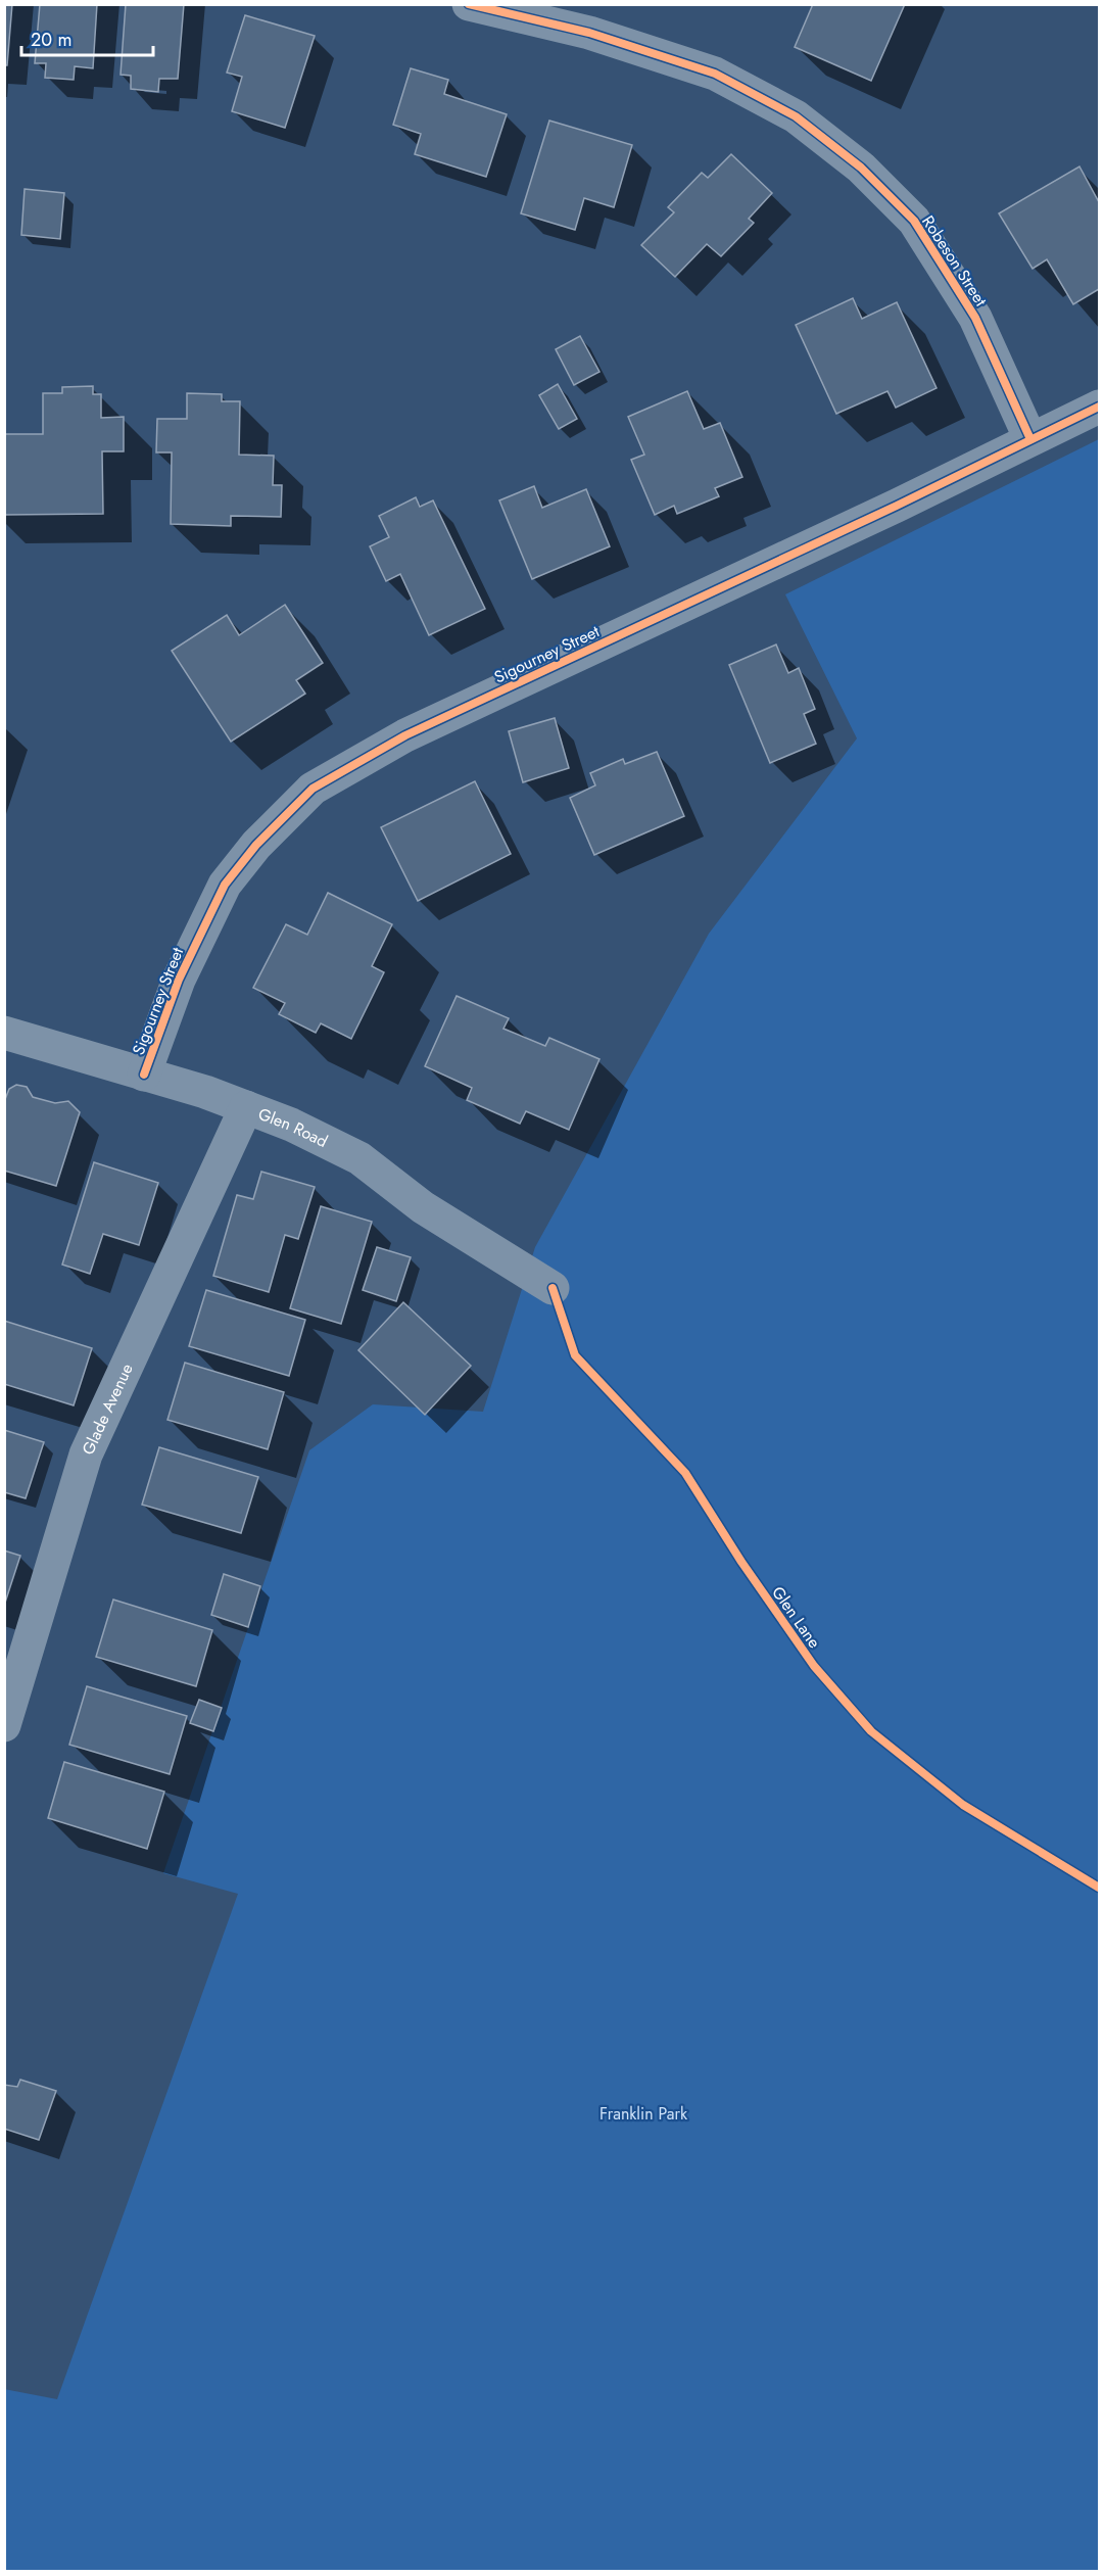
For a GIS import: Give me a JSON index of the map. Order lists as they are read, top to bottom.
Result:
{
  "streets": {
    "street": [
      "Robeson Street",
      "Sigourney Street",
      "Glen Road",
      "Glade Avenue"
    ],
    "cycle path": ["Glen Lane"]
  },
  "crossings": [
    ["Robeson Street", "Sigourney Street"],
    ["Sigourney Street", "Glen Road"],
    ["Glen Road", "Glade Avenue"]
  ],
  "parks": ["Franklin Park"],
  "scale_bar": "20 m"
}
